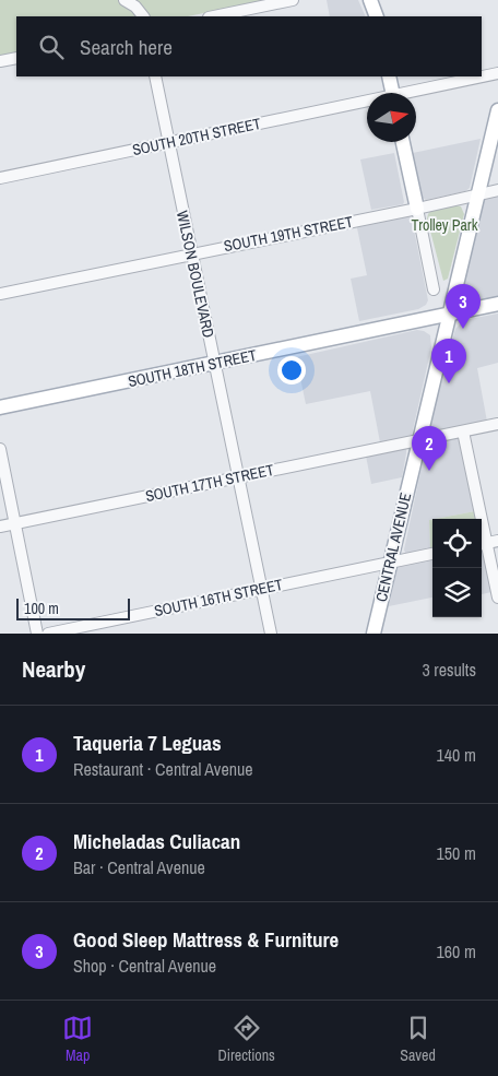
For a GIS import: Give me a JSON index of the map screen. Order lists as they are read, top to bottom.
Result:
{
  "streets": {
    "main road": ["SOUTH 18TH STREET", "CENTRAL AVENUE"],
    "street": [
      "SOUTH 20TH STREET",
      "SOUTH 19TH STREET",
      "WILSON BOULEVARD",
      "SOUTH 17TH STREET",
      "SOUTH 16TH STREET"
    ]
  },
  "crossings": [
    ["SOUTH 20TH STREET", "WILSON BOULEVARD"],
    ["SOUTH 19TH STREET", "WILSON BOULEVARD"],
    ["SOUTH 19TH STREET", "CENTRAL AVENUE"],
    ["WILSON BOULEVARD", "SOUTH 18TH STREET"],
    ["WILSON BOULEVARD", "SOUTH 17TH STREET"],
    ["WILSON BOULEVARD", "SOUTH 16TH STREET"],
    ["SOUTH 18TH STREET", "CENTRAL AVENUE"],
    ["SOUTH 17TH STREET", "CENTRAL AVENUE"],
    ["CENTRAL AVENUE", "SOUTH 16TH STREET"]
  ],
  "parks": ["Trolley Park"],
  "scale_bar": "100 m",
  "north": "right",
  "page": {
    "search": "Search here",
    "pins": ["3", "1", "2"],
    "scale": "100 m",
    "heading": ["Nearby", "3 results"],
    "list": [
      {
        "mark": "1",
        "name": "Taqueria 7 Leguas",
        "note": "Restaurant · Central Avenue",
        "value": "140 m"
      },
      {
        "mark": "2",
        "name": "Micheladas Culiacan",
        "note": "Bar · Central Avenue",
        "value": "150 m"
      },
      {
        "mark": "3",
        "name": "Good Sleep Mattress & Furniture",
        "note": "Shop · Central Avenue",
        "value": "160 m"
      }
    ],
    "nav": ["Map", "Directions", "Saved"]
  }
}
